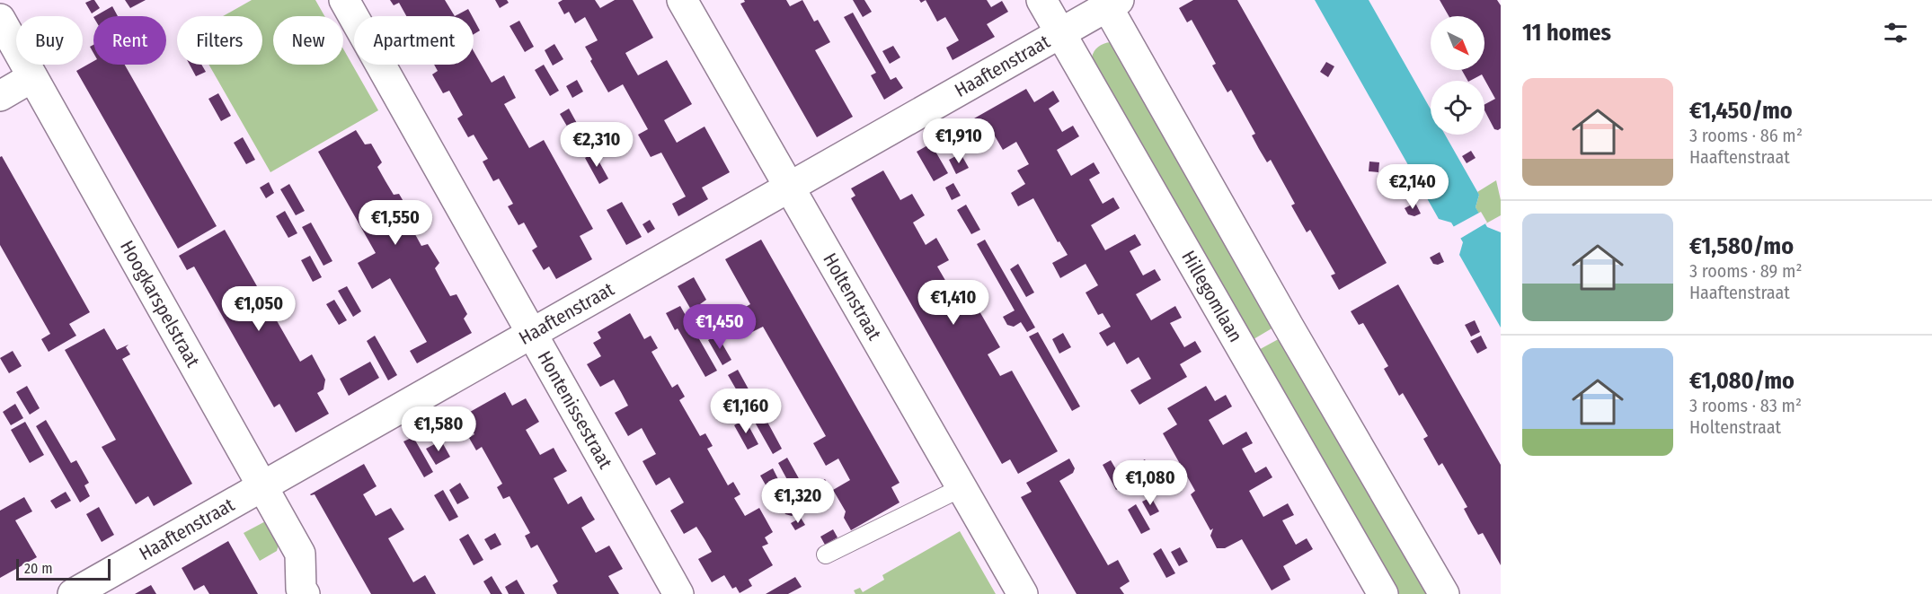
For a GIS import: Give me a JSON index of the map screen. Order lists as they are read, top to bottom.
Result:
{
  "streets": {
    "street": [
      "Haaftenstraat",
      "Holtenstraat",
      "Hillegomlaan",
      "Hoogkarspelstraat",
      "Hontenissestraat"
    ]
  },
  "crossings": [
    ["Haaftenstraat", "Holtenstraat"],
    ["Haaftenstraat", "Hillegomlaan"],
    ["Haaftenstraat", "Hoogkarspelstraat"],
    ["Haaftenstraat", "Hontenissestraat"]
  ],
  "scale_bar": "20 m",
  "north": "bottom right",
  "page": {
    "heading": "11 homes",
    "chip": [
      "Buy",
      "Rent",
      "Filters",
      "New",
      "Apartment"
    ],
    "list": [
      {
        "name": "€1,450/mo",
        "note": "3 rooms · 86 m² · Haaftenstraat"
      },
      {
        "name": "€1,580/mo",
        "note": "3 rooms · 89 m² · Haaftenstraat"
      },
      {
        "name": "€1,080/mo",
        "note": "3 rooms · 83 m² · Holtenstraat"
      }
    ],
    "price": [
      "€1,910",
      "€2,310",
      "€2,140",
      "€1,550",
      "€1,410",
      "€1,050",
      "€1,450",
      "€1,160",
      "€1,580",
      "€1,080",
      "€1,320"
    ],
    "scale": "20 m"
  }
}
